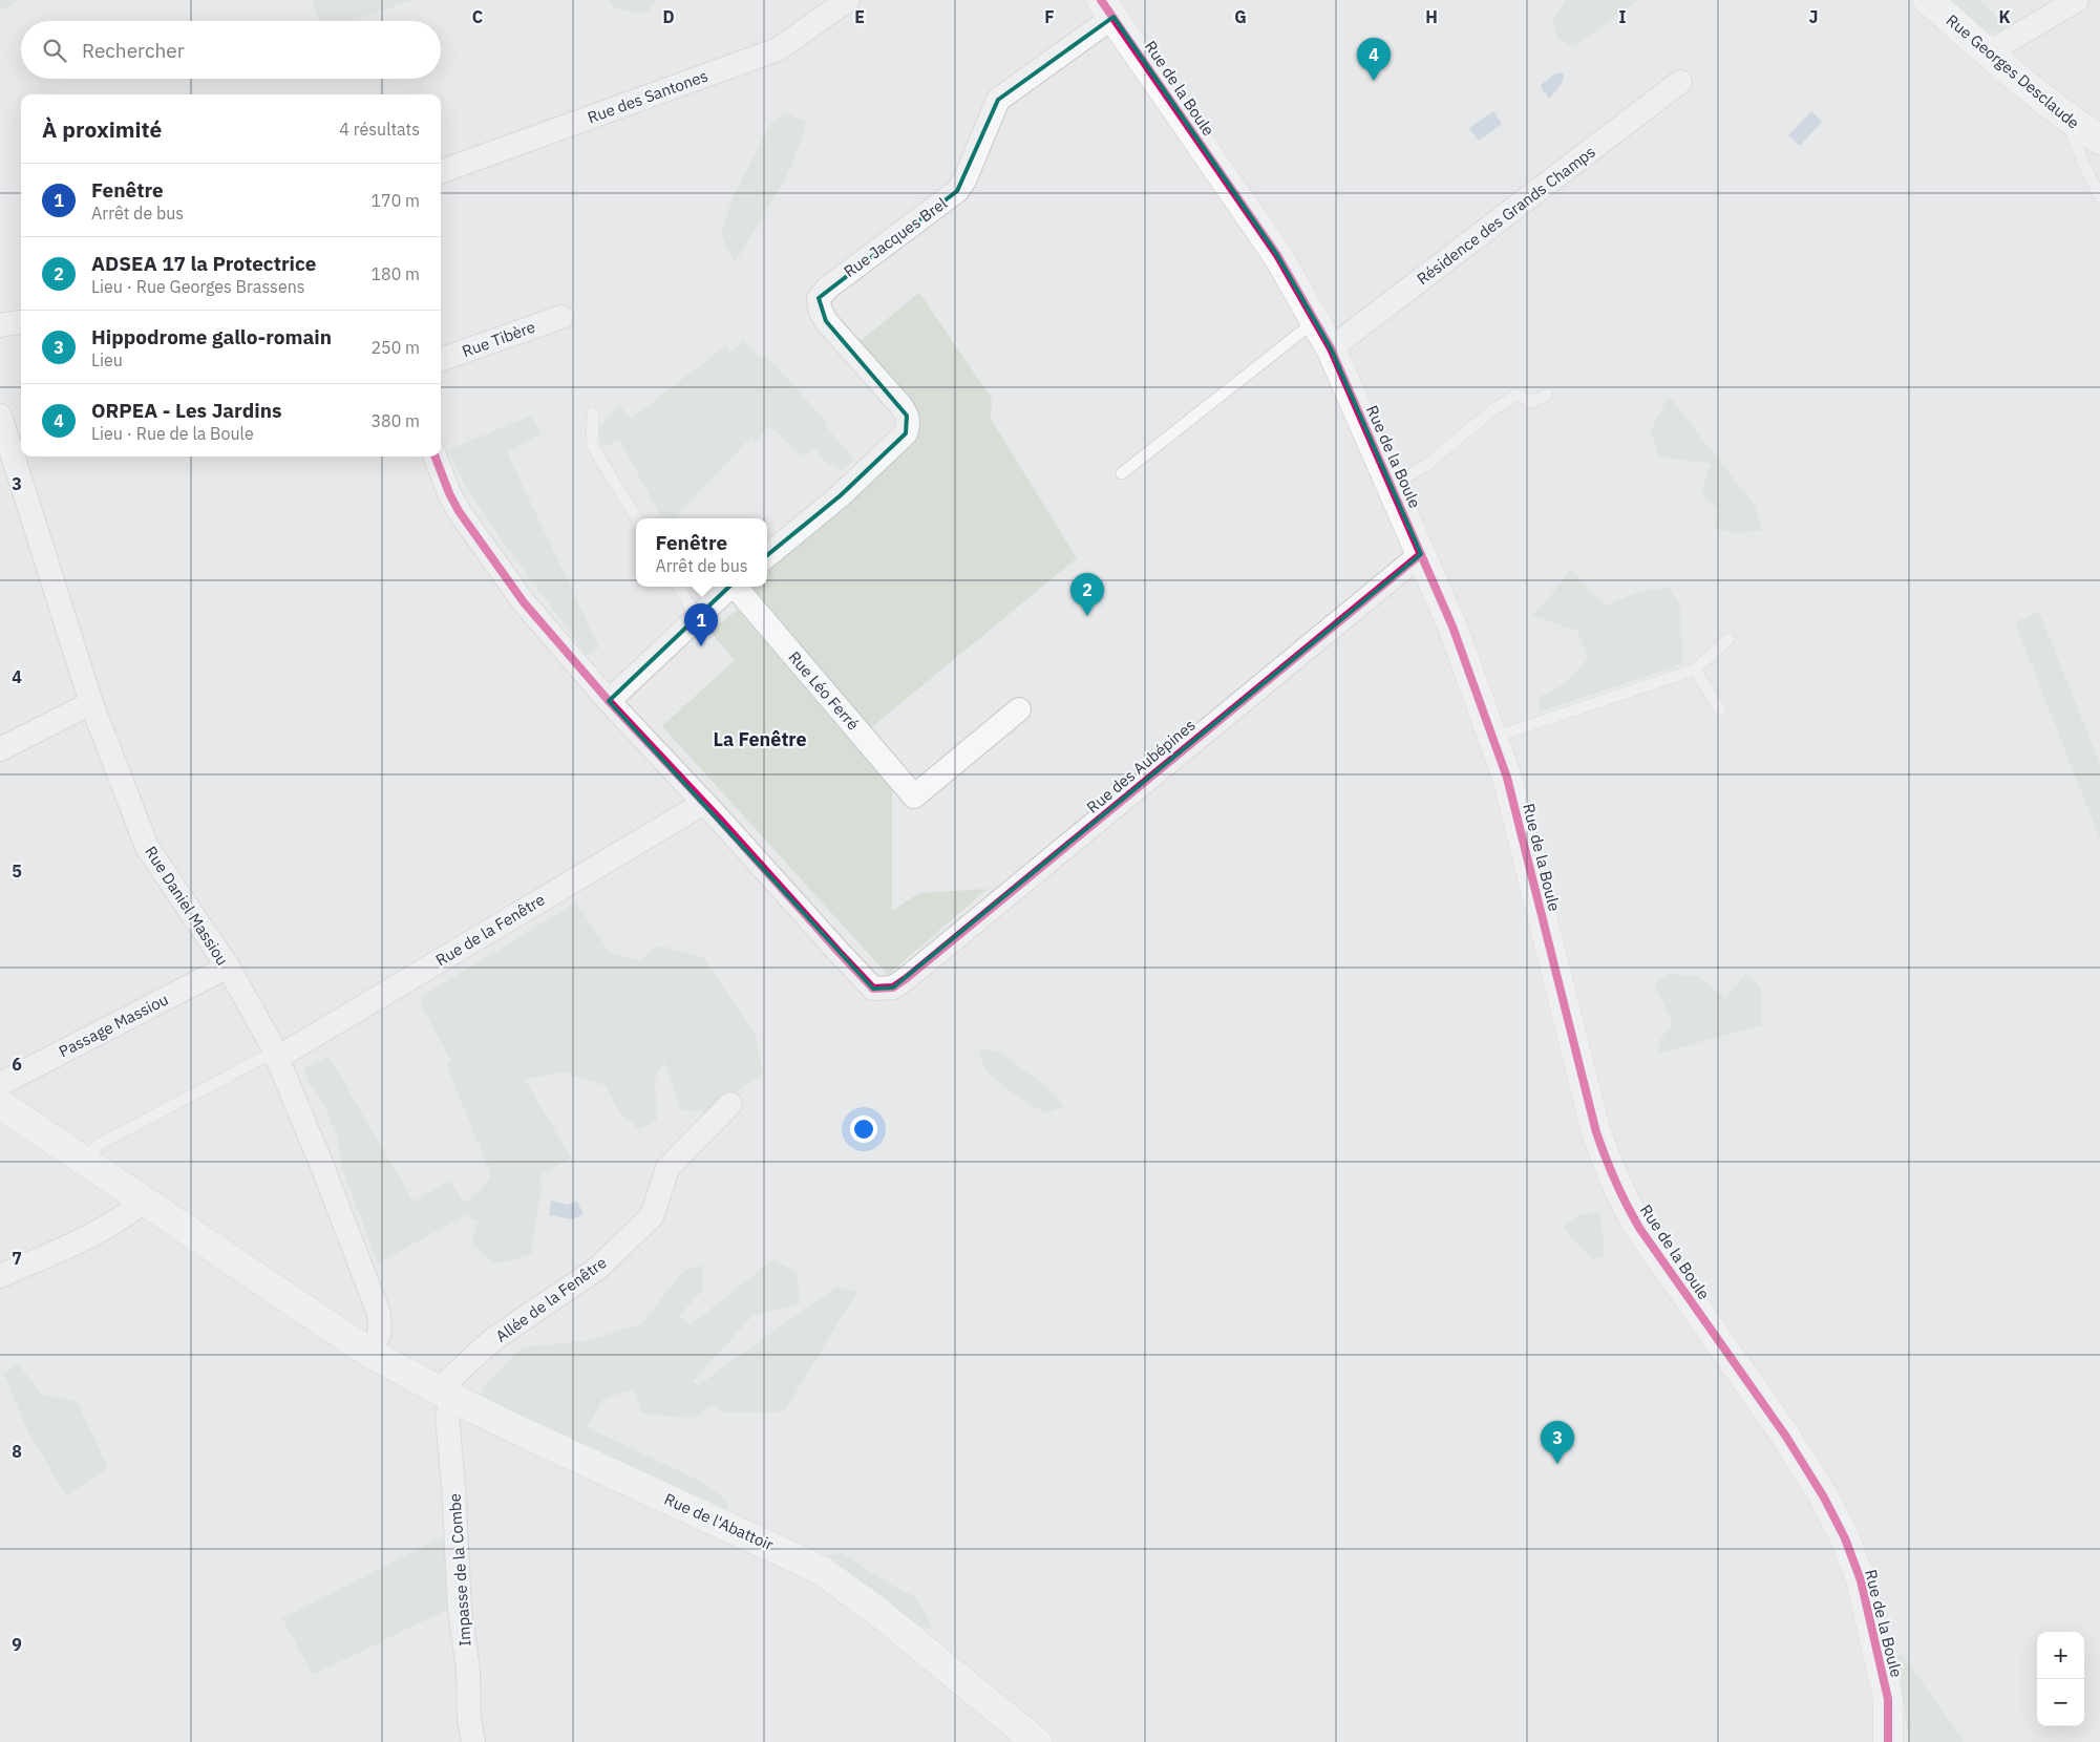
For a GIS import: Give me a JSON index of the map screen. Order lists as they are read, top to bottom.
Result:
{
  "streets": {
    "street": [
      "Rue Georges Desclaude",
      "Rue de la Boule",
      "Rue des Santones",
      "Résidence des Grands Champs",
      "Rue Jacques Brel",
      "Rue Tibère",
      "Rue Léo Ferré",
      "Rue des Aubépines",
      "Rue Daniel Massiou",
      "Rue de la Fenêtre",
      "Passage Massiou",
      "Allée de la Fenêtre",
      "Rue de l'Abattoir",
      "Impasse de la Combe"
    ]
  },
  "crossings": [
    ["Rue de la Boule", "Résidence des Grands Champs"],
    ["Rue de la Boule", "Rue Jacques Brel"],
    ["Rue de la Boule", "Rue des Aubépines"],
    ["Rue des Aubépines", "Rue de la Fenêtre"],
    ["Rue Daniel Massiou", "Rue de la Fenêtre"],
    ["Rue Daniel Massiou", "Passage Massiou"],
    ["Rue Daniel Massiou", "Rue de l'Abattoir"],
    ["Allée de la Fenêtre", "Rue de l'Abattoir"],
    ["Allée de la Fenêtre", "Impasse de la Combe"],
    ["Rue de l'Abattoir", "Impasse de la Combe"]
  ],
  "districts": ["La Fenêtre"],
  "page": {
    "search": "Rechercher",
    "pins": [
      "4",
      "2",
      "1",
      "3"
    ],
    "heading": ["À proximité", "4 résultats"],
    "list": [
      {
        "mark": "1",
        "name": "Fenêtre",
        "note": "Arrêt de bus",
        "value": "170 m"
      },
      {
        "mark": "2",
        "name": "ADSEA 17 la Protectrice",
        "note": "Lieu · Rue Georges Brassens",
        "value": "180 m"
      },
      {
        "mark": "3",
        "name": "Hippodrome gallo-romain",
        "note": "Lieu",
        "value": "250 m"
      },
      {
        "mark": "4",
        "name": "ORPEA - Les Jardins",
        "note": "Lieu · Rue de la Boule",
        "value": "380 m"
      }
    ],
    "popup": ["Fenêtre", "Arrêt de bus"],
    "map_buttons": ["+", "−"]
  },
  "grid": {
    "columns": [
      "C",
      "D",
      "E",
      "F",
      "G",
      "H",
      "I",
      "J",
      "K"
    ],
    "rows": [
      "3",
      "4",
      "5",
      "6",
      "7",
      "8",
      "9"
    ]
  }
}
